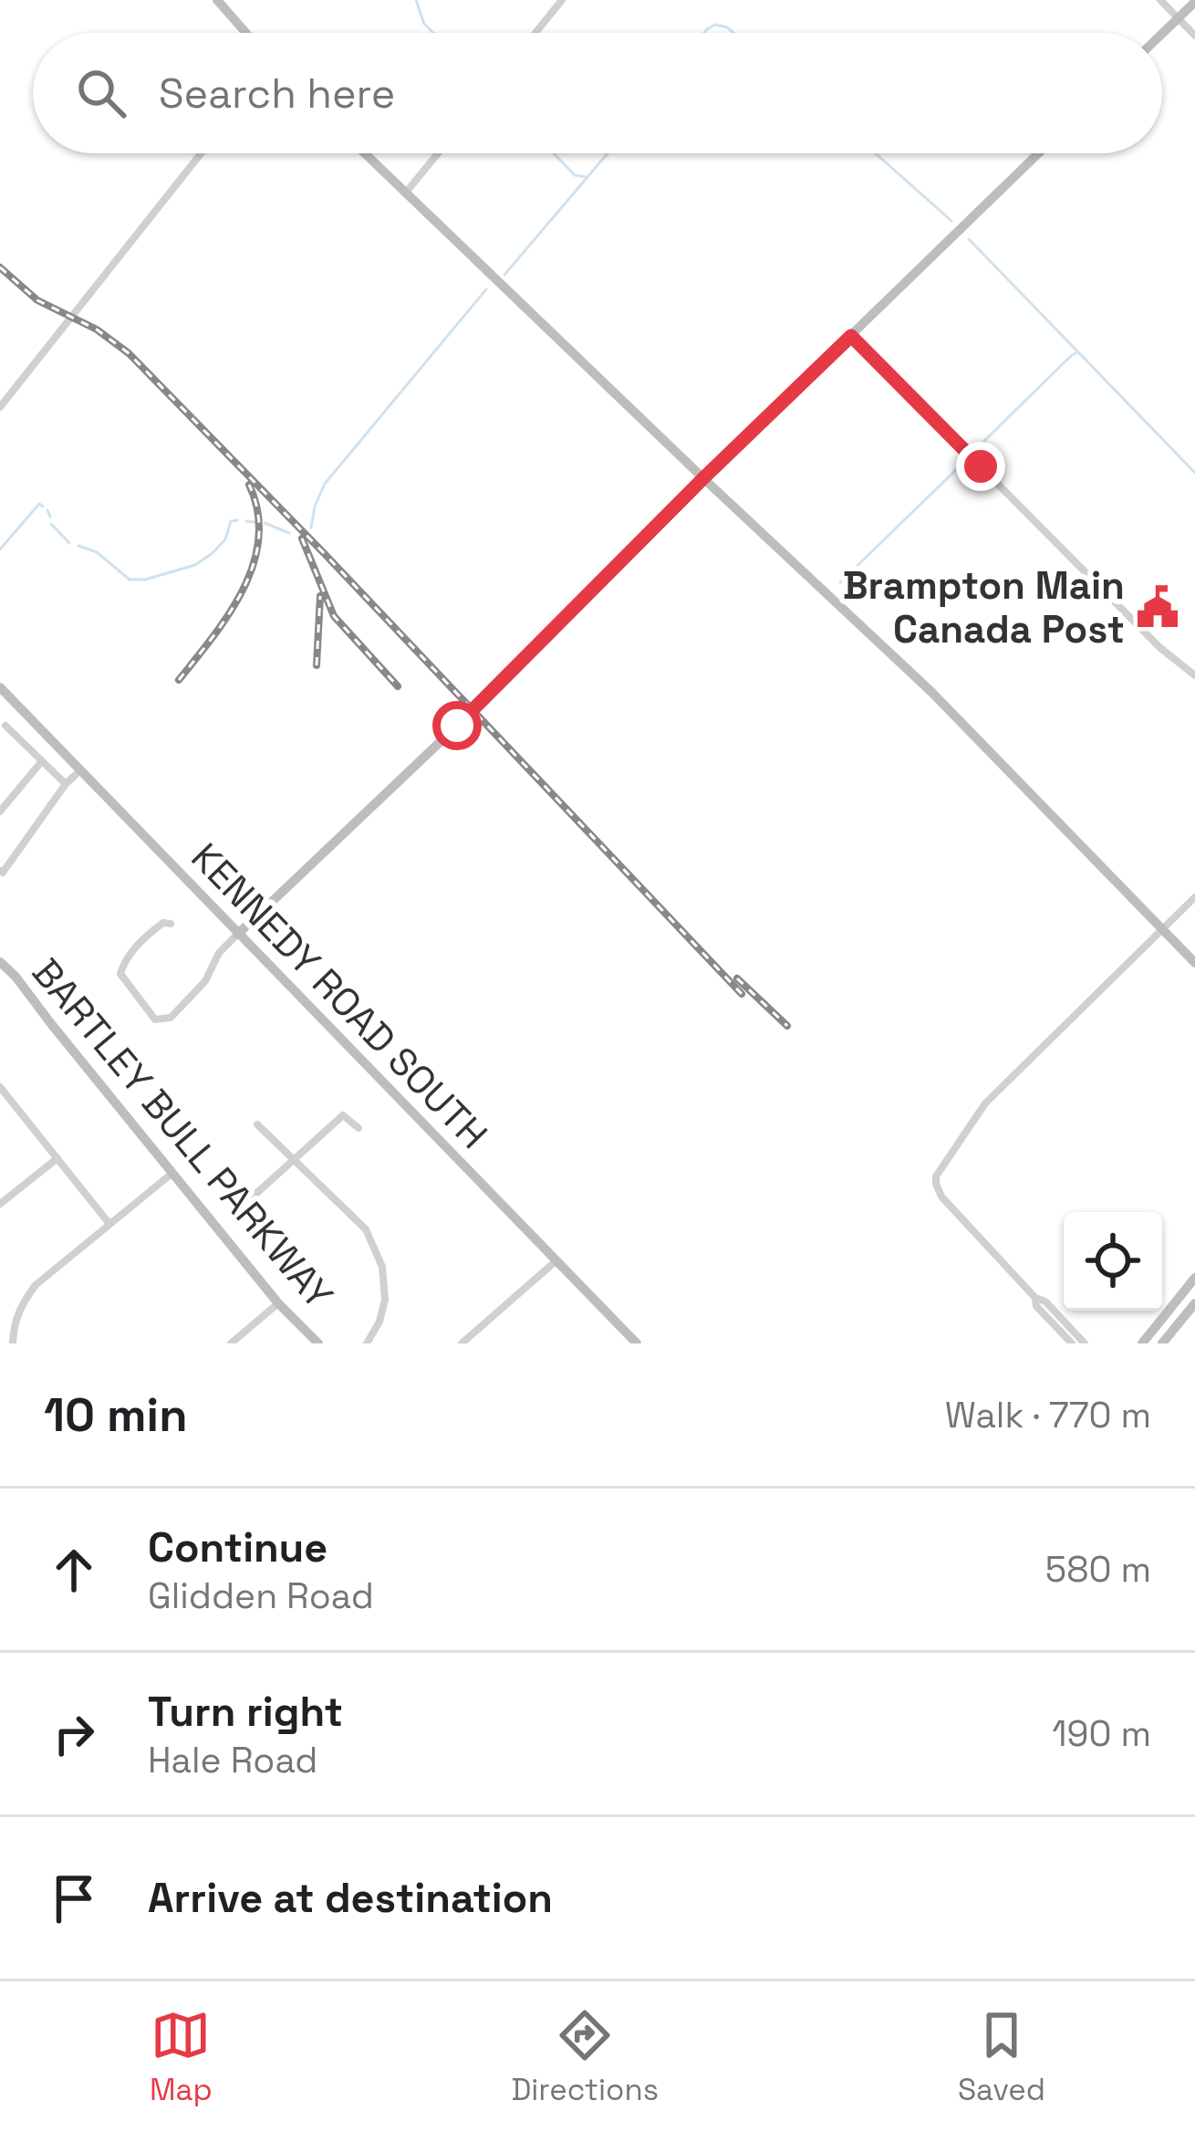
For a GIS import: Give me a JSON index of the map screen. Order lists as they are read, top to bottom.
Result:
{
  "streets": {
    "street": ["KENNEDY ROAD SOUTH", "BARTLEY BULL PARKWAY"]
  },
  "places": {
    "public building": ["Brampton Main Canada Post"]
  },
  "page": {
    "search": "Search here",
    "heading": ["10 min", "Walk · 770 m"],
    "list": [
      ["Continue", "Glidden Road", "580 m"],
      ["Turn right", "Hale Road", "190 m"],
      "Arrive at destination"
    ],
    "nav": ["Map", "Directions", "Saved"]
  }
}
